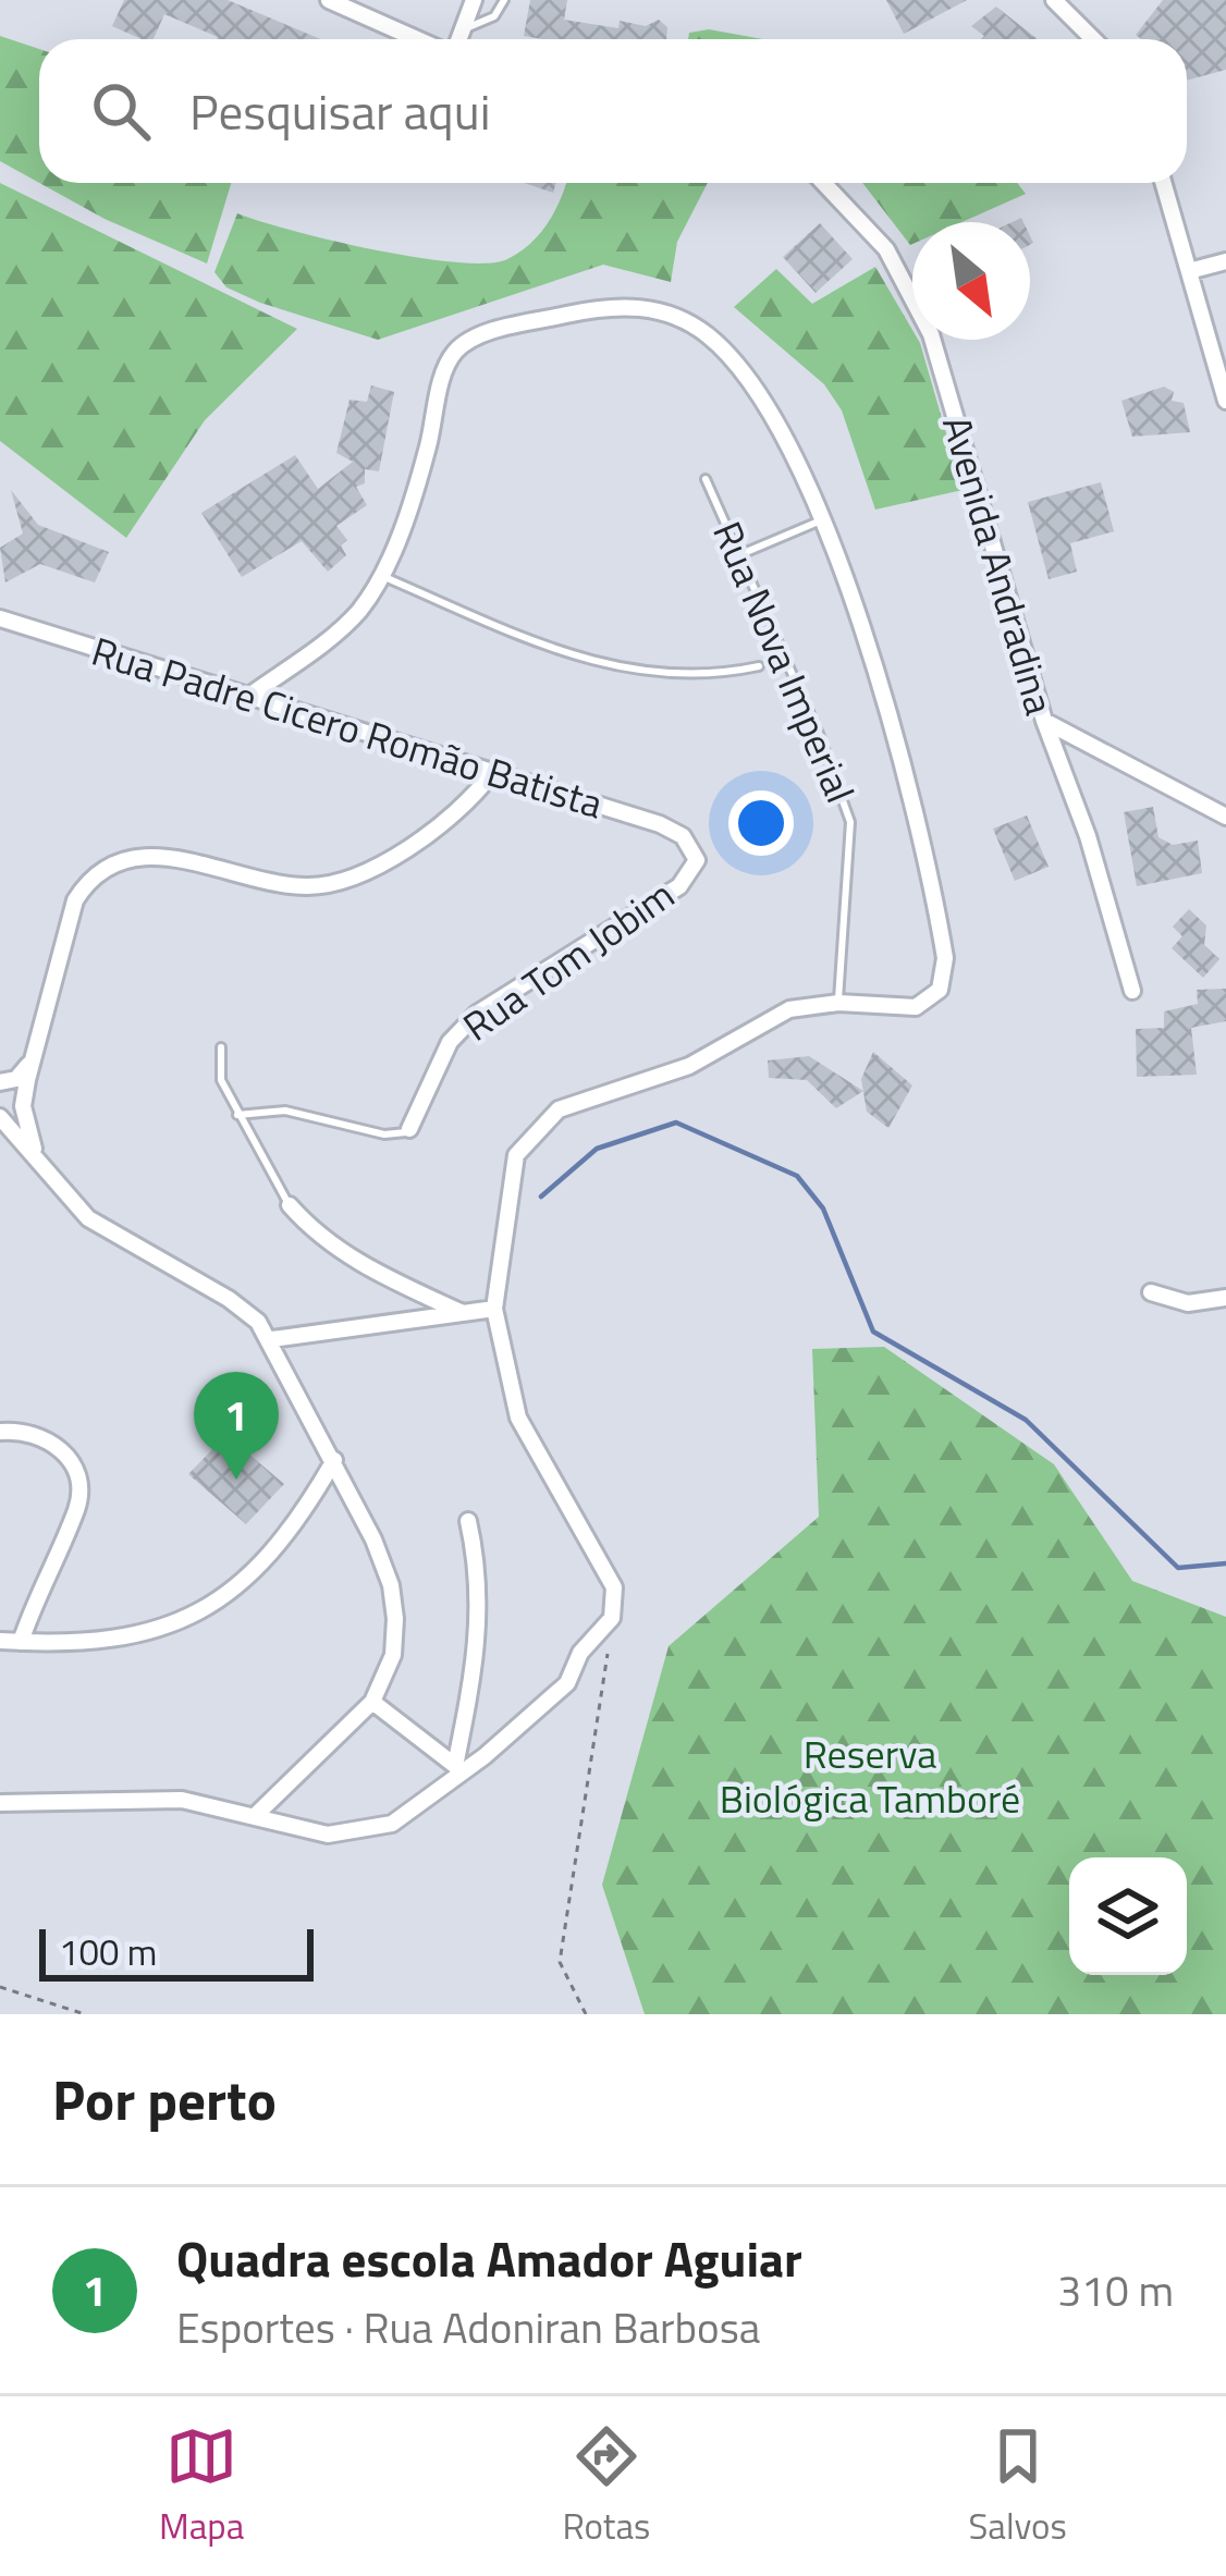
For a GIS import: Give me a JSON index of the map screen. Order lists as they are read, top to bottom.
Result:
{
  "streets": {
    "street": ["Avenida Andradina", "Rua Padre Cicero Romão Batista", "Rua Tom Jobim"],
    "lane": ["Rua Nova Imperial"]
  },
  "crossings": [
    ["Rua Padre Cicero Romão Batista", "Rua Tom Jobim"]
  ],
  "parks": ["Reserva Biológica Tamboré"],
  "scale_bar": "100 m",
  "north": "bottom right",
  "page": {
    "search": "Pesquisar aqui",
    "pins": "1",
    "scale": "100 m",
    "heading": "Por perto",
    "list": [
      {
        "mark": "1",
        "name": "Quadra escola Amador Aguiar",
        "note": "Esportes · Rua Adoniran Barbosa",
        "value": "310 m"
      }
    ],
    "nav": ["Mapa", "Rotas", "Salvos"]
  }
}
